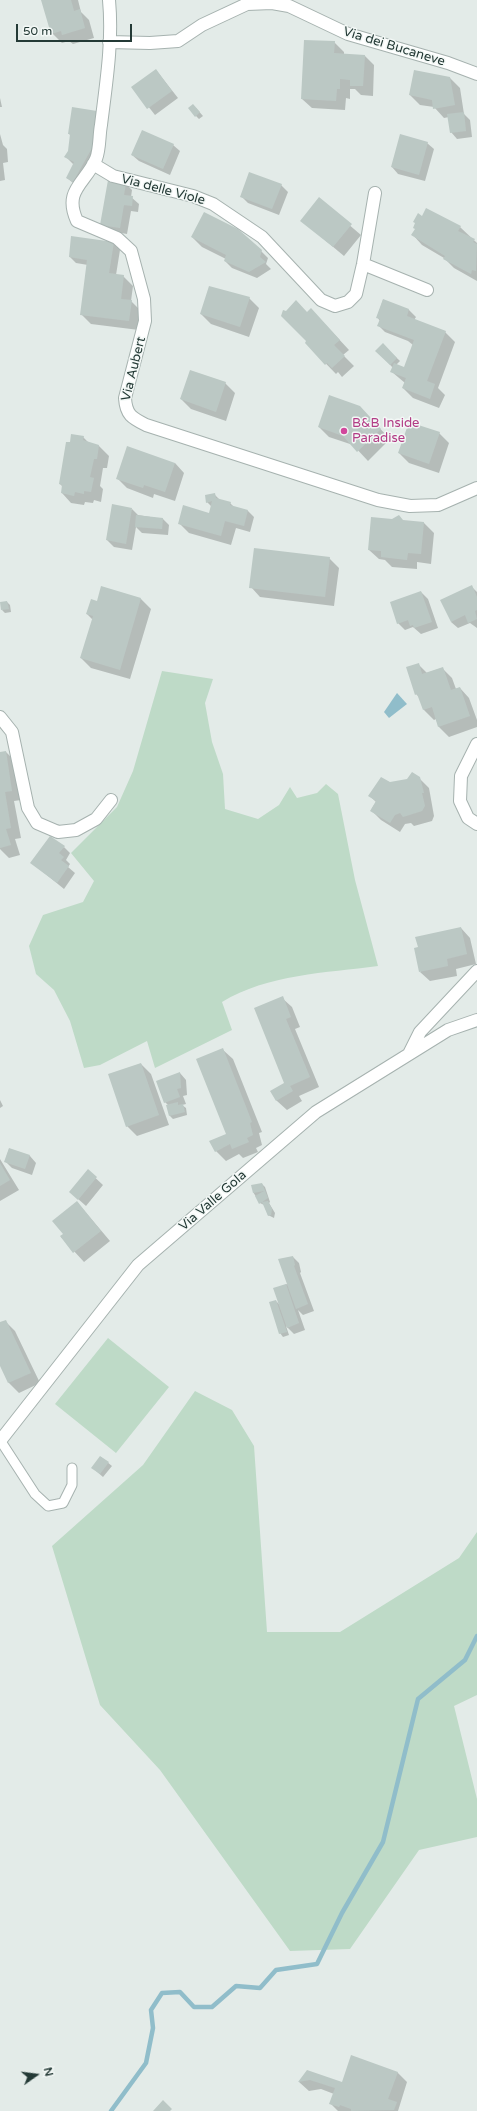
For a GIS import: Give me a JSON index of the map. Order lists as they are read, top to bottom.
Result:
{
  "streets": {
    "street": [
      "Via dei Bucaneve",
      "Via delle Viole",
      "Via Aubert",
      "Via Valle Gola"
    ]
  },
  "crossings": [
    ["Via dei Bucaneve", "Via Aubert"],
    ["Via delle Viole", "Via Aubert"]
  ],
  "places": ["B&B Inside Paradise"],
  "scale_bar": "50 m",
  "north": "right"
}
